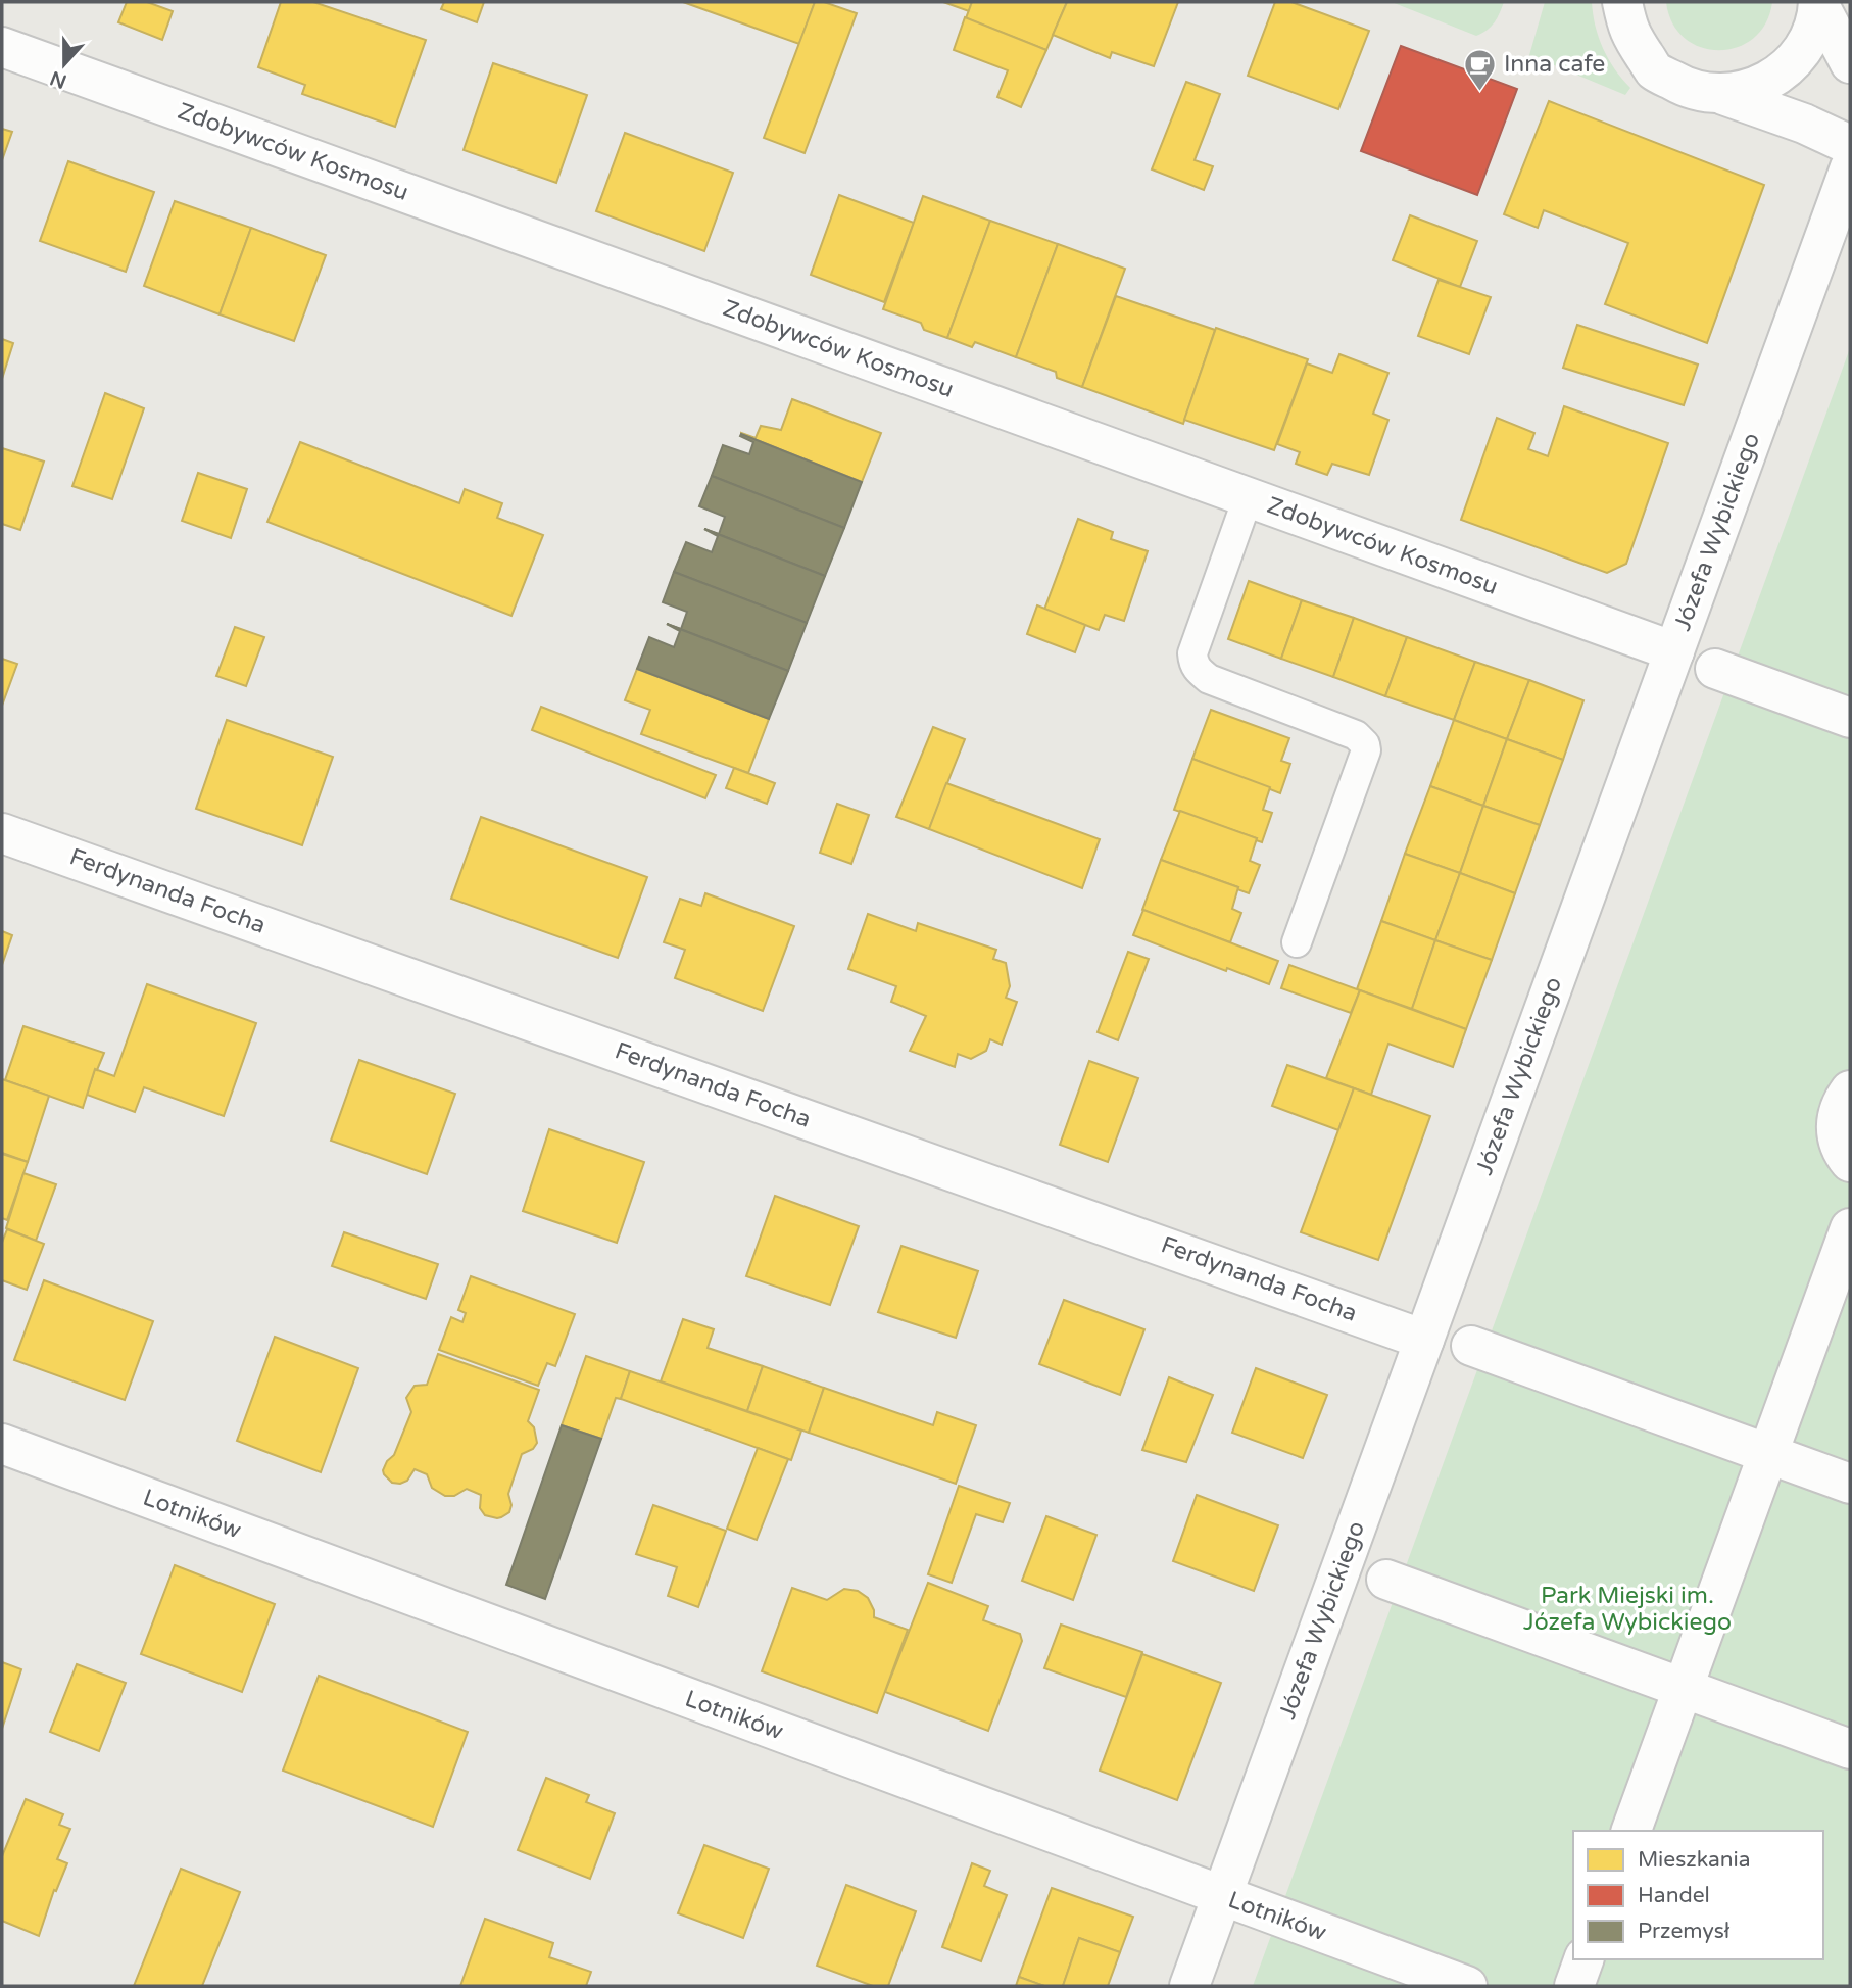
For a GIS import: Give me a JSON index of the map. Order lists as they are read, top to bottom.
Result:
{
  "streets": {
    "street": [
      "Zdobywców Kosmosu",
      "Józefa Wybickiego",
      "Ferdynanda Focha",
      "Lotników"
    ]
  },
  "crossings": [
    ["Zdobywców Kosmosu", "Józefa Wybickiego"],
    ["Józefa Wybickiego", "Ferdynanda Focha"],
    ["Józefa Wybickiego", "Lotników"]
  ],
  "parks": ["Park Miejski im. Józefa Wybickiego"],
  "places": {
    "cafe": ["Inna cafe"]
  },
  "legend": ["Mieszkania", "Handel", "Przemysł"],
  "north": "bottom"
}
